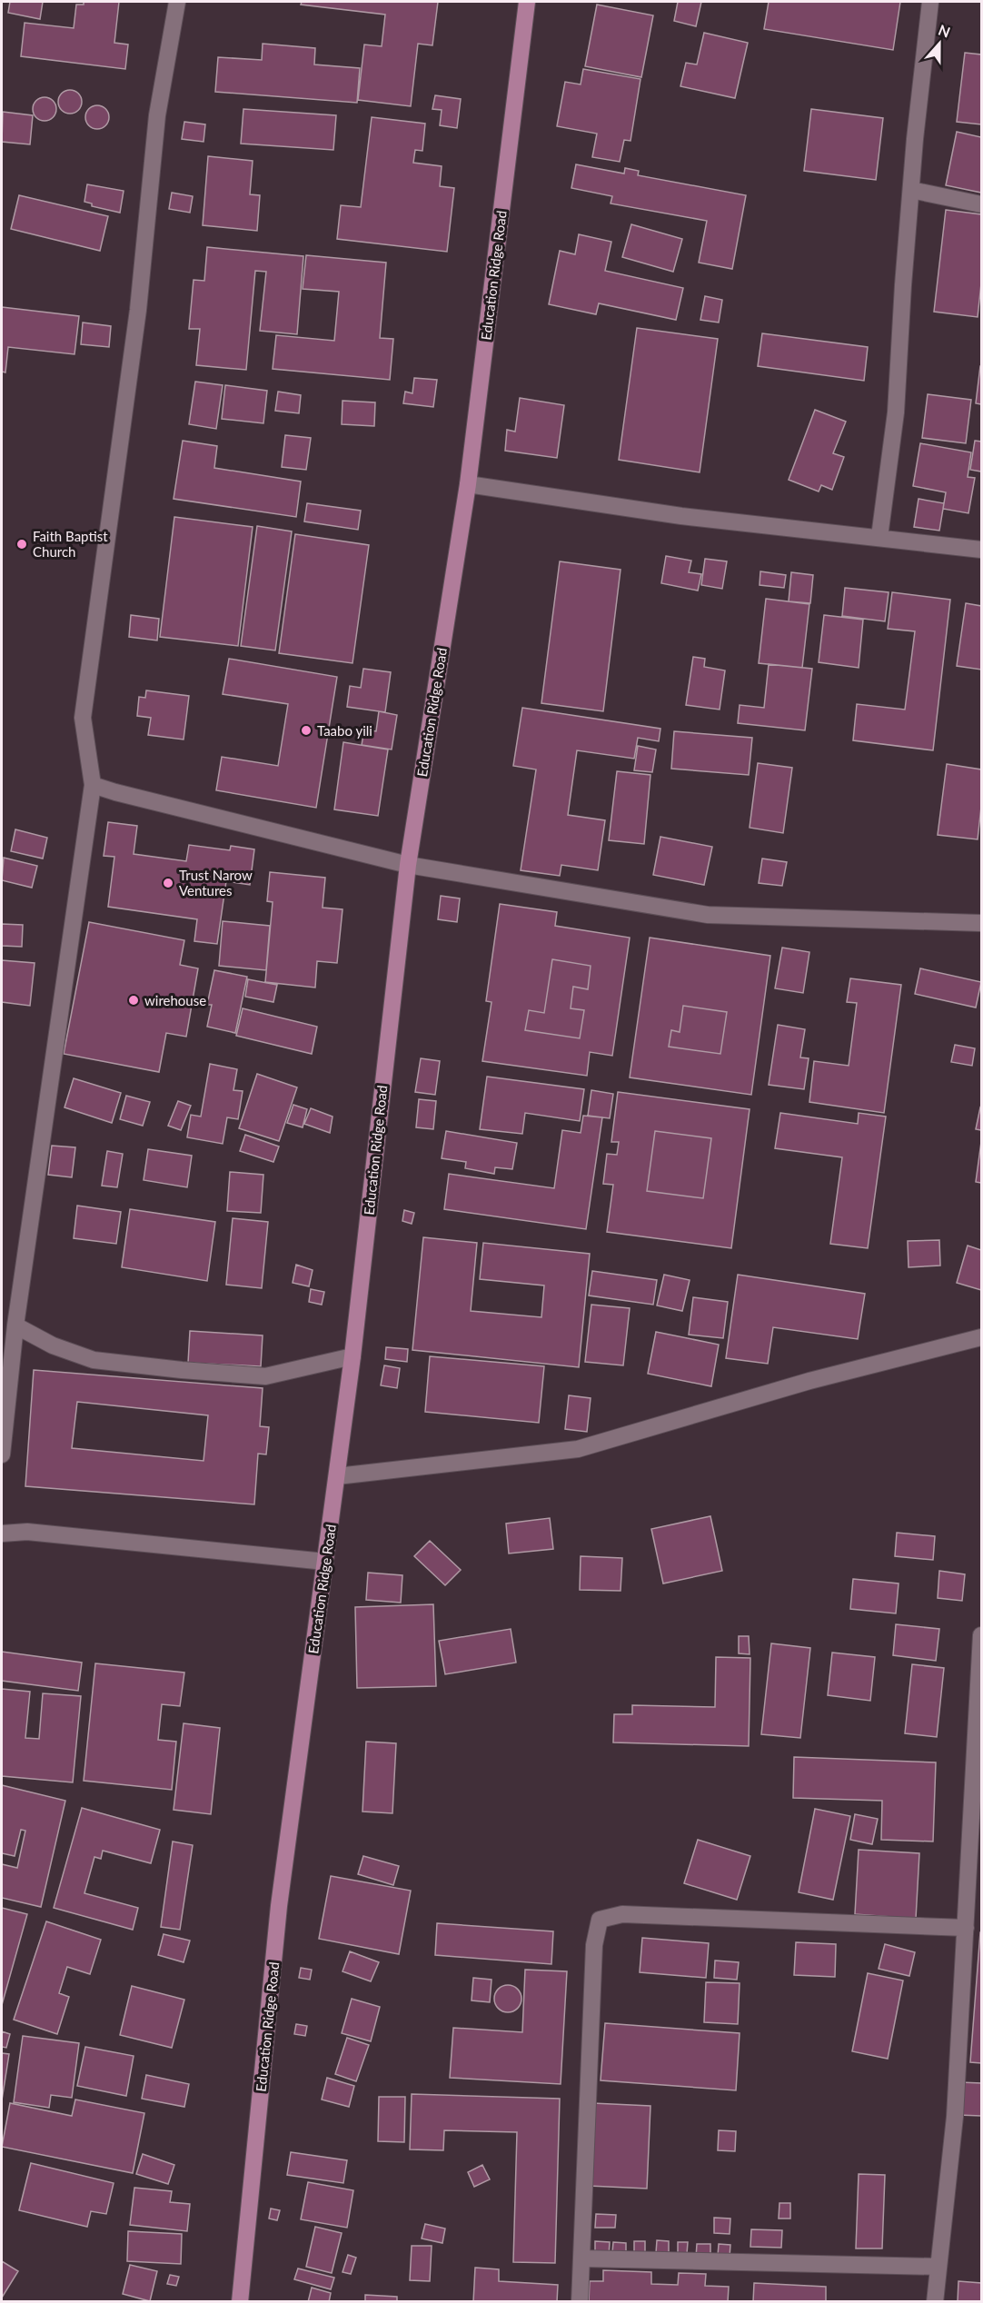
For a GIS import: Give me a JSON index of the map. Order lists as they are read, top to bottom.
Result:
{
  "streets": {
    "main road": ["Education Ridge Road"]
  },
  "places": [
    "Faith Baptist Church",
    "Taabo yili",
    "Trust Narow Ventures",
    "wirehouse"
  ],
  "north": "top"
}
